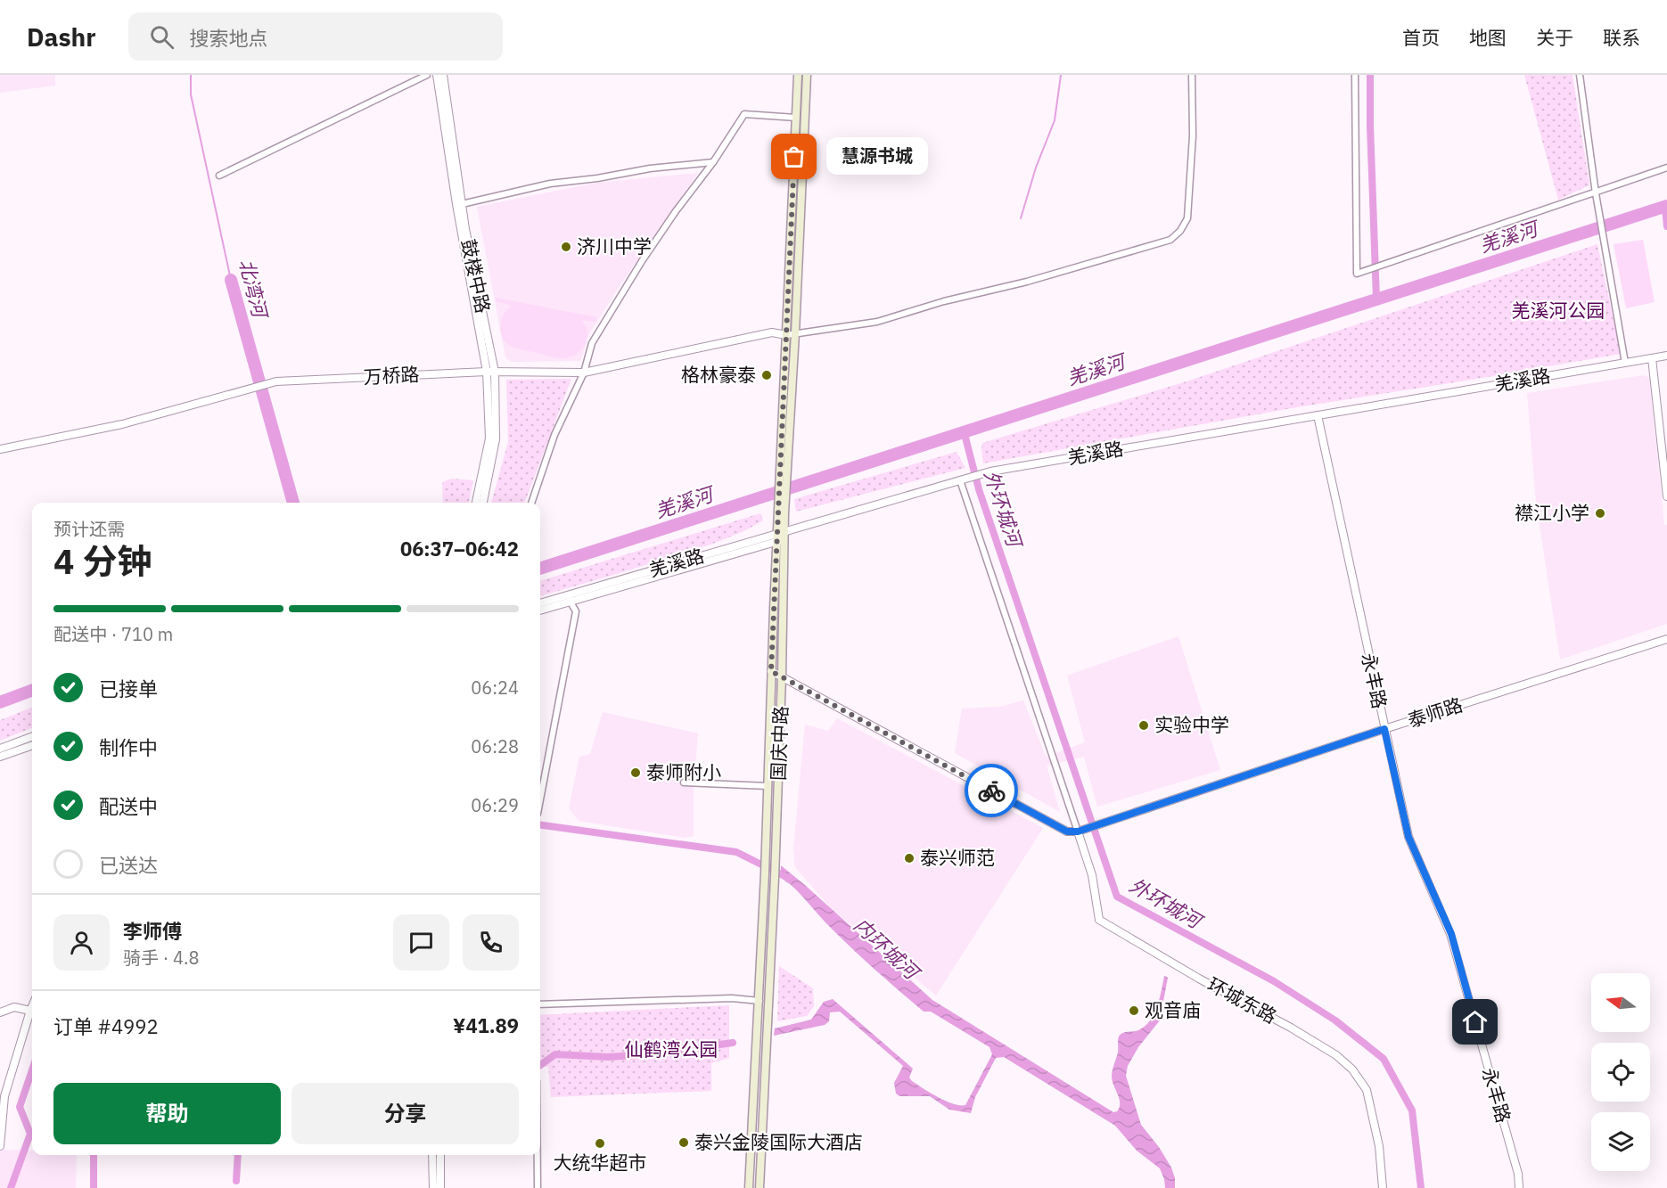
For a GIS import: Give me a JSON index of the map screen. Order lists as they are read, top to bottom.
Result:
{
  "streets": {
    "main road": ["国庆中路"],
    "street": [
      "鼓楼中路",
      "万桥路",
      "羌溪路",
      "永丰路",
      "泰师路",
      "环城东路"
    ]
  },
  "crossings": [
    ["鼓楼中路", "万桥路"],
    ["羌溪路", "永丰路"],
    ["羌溪路", "国庆中路"],
    ["永丰路", "泰师路"],
    ["泰师路", "环城东路"]
  ],
  "water": [
    "羌溪河",
    "北湾河",
    "外环城河",
    "内环城河"
  ],
  "parks": ["羌溪河公园", "仙鹤湾公园"],
  "places": [
    "慧源书城",
    "济川中学",
    "格林豪泰",
    "襟江小学",
    "实验中学",
    "泰师附小",
    "泰兴师范",
    "观音庙",
    "泰兴金陵国际大酒店",
    "大统华超市"
  ],
  "north": "left",
  "page": {
    "header": "Dashr",
    "search": "搜索地点",
    "nav": [
      "首页",
      "地图",
      "关于",
      "联系"
    ],
    "bubble": "慧源书城",
    "heading": ["4 分钟", "预计还需", "06:37–06:42"],
    "panel": [
      "李师傅",
      "骑手 · 4.8",
      "订单 #4992",
      "¥41.89"
    ],
    "bar": "配送中 · 710 m",
    "list": [
      ["已接单", "06:24"],
      ["制作中", "06:28"],
      ["配送中", "06:29"],
      "已送达"
    ],
    "buttons": ["帮助", "分享"]
  }
}
